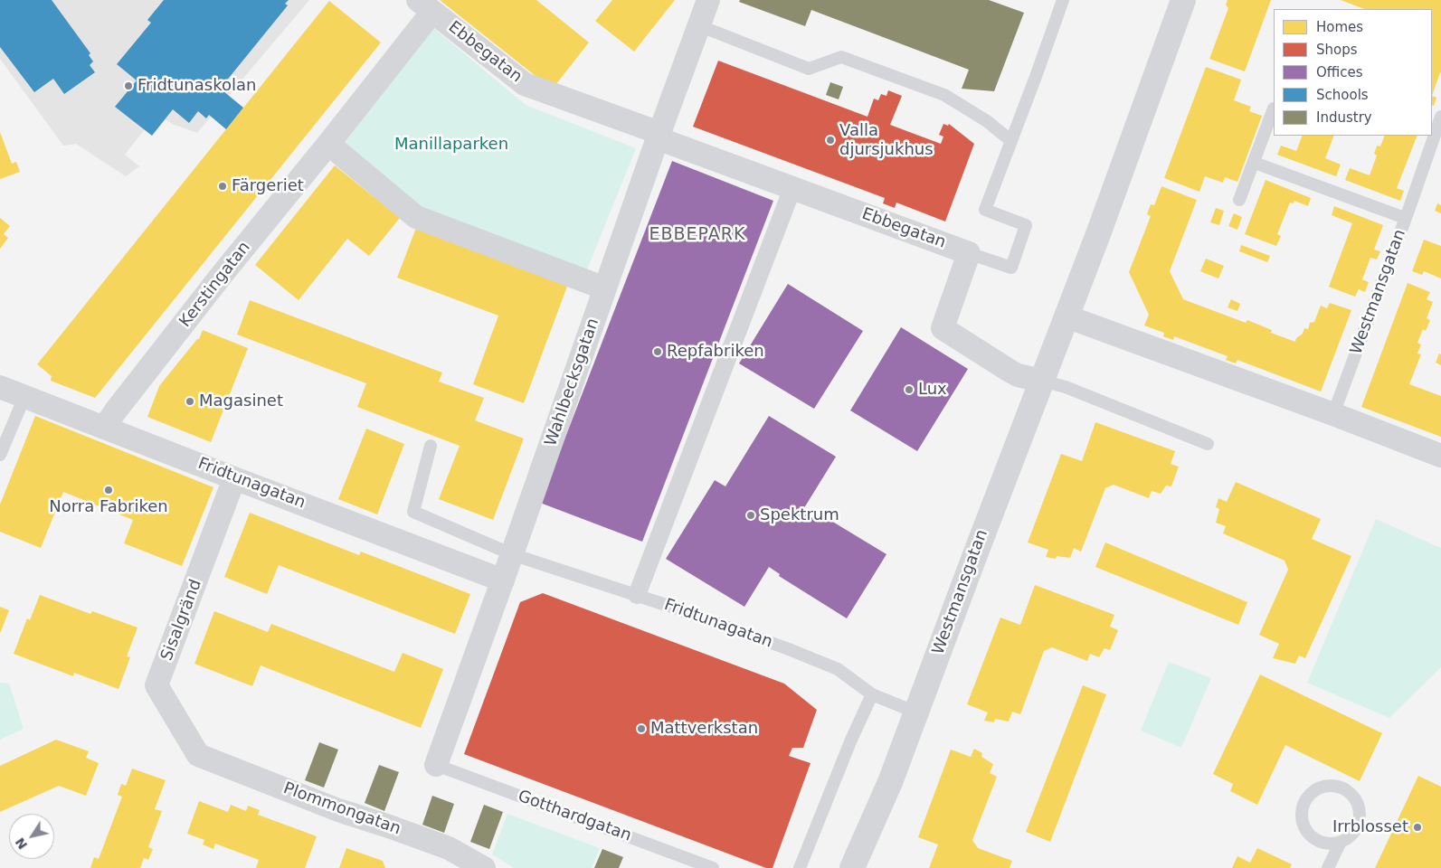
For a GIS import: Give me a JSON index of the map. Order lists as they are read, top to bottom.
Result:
{
  "streets": {
    "street": [
      "Ebbegatan",
      "Kerstingatan",
      "Westmansgatan",
      "Wahlbecksgatan",
      "Fridtunagatan",
      "Sisalgränd",
      "Plommongatan"
    ],
    "lane": ["Gotthardgatan"]
  },
  "crossings": [
    ["Ebbegatan", "Kerstingatan"],
    ["Ebbegatan", "Wahlbecksgatan"],
    ["Kerstingatan", "Fridtunagatan"],
    ["Westmansgatan", "Fridtunagatan"],
    ["Wahlbecksgatan", "Fridtunagatan"],
    ["Wahlbecksgatan", "Gotthardgatan"],
    ["Fridtunagatan", "Sisalgränd"],
    ["Sisalgränd", "Plommongatan"]
  ],
  "districts": ["EBBEPARK"],
  "parks": ["Manillaparken"],
  "places": [
    "Fridtunaskolan",
    "Valla djursjukhus",
    "Färgeriet",
    "Repfabriken",
    "Lux",
    "Magasinet",
    "Norra Fabriken",
    "Spektrum",
    "Mattverkstan",
    "Irrblosset"
  ],
  "legend": [
    "Homes",
    "Shops",
    "Offices",
    "Schools",
    "Industry"
  ],
  "north": "bottom left"
}
